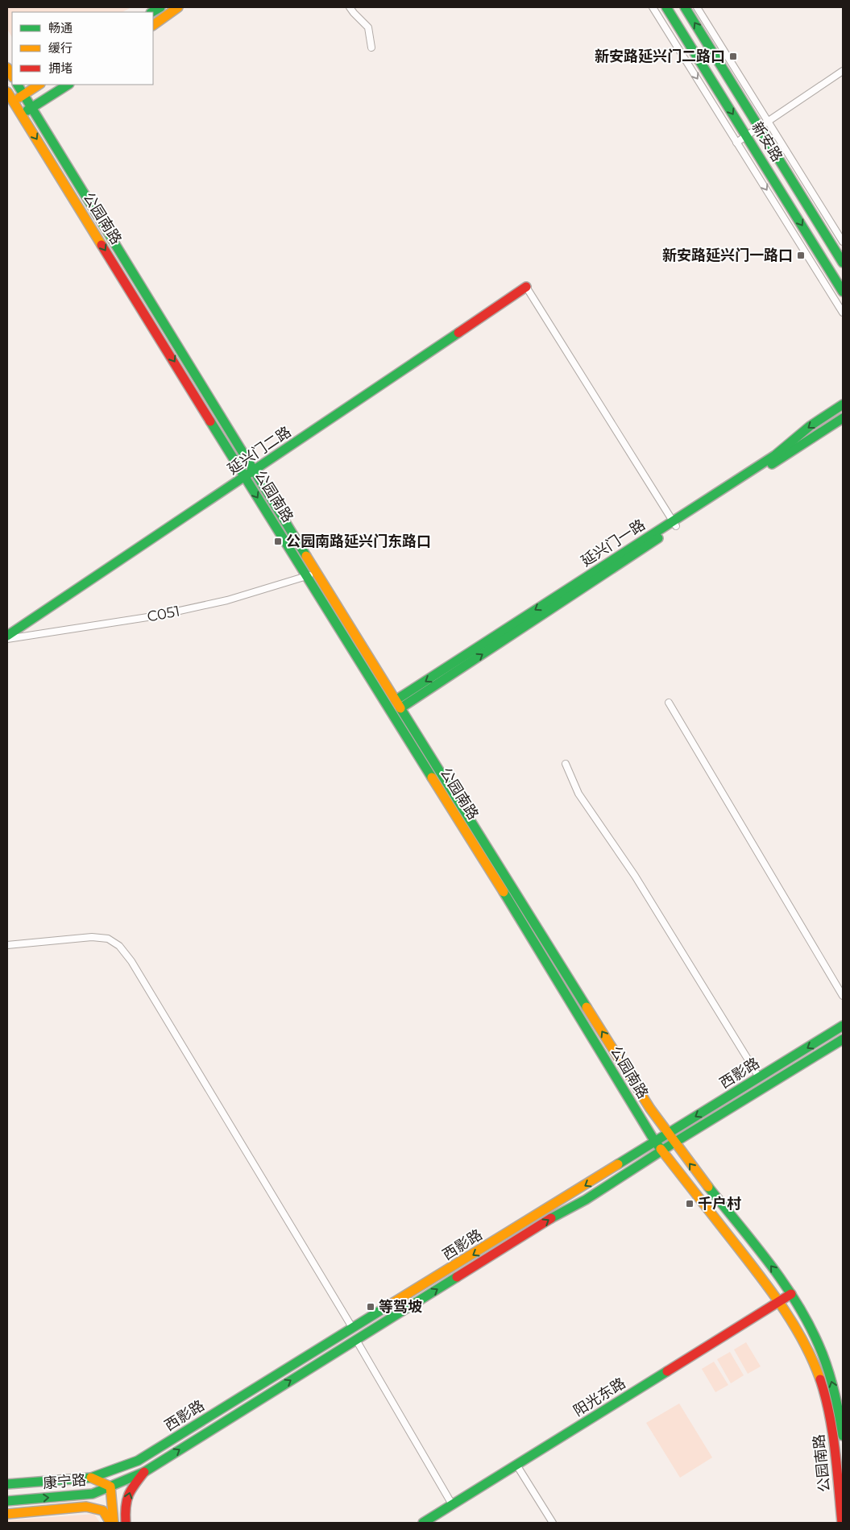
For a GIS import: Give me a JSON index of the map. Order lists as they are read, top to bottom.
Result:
{
  "streets": {
    "main road": [
      "新安路",
      "公园南路",
      "延兴门二路",
      "延兴门一路",
      "西影路",
      "阳光东路",
      "康宁路"
    ],
    "street": ["C051"]
  },
  "crossings": [
    ["公园南路", "延兴门二路"],
    ["公园南路", "延兴门一路"],
    ["公园南路", "C051"],
    ["公园南路", "西影路"],
    ["公园南路", "阳光东路"],
    ["西影路", "康宁路"]
  ],
  "places": {
    "transit": [
      "新安路延兴门二路口",
      "新安路延兴门一路口",
      "公园南路延兴门东路口",
      "千户村",
      "等驾坡"
    ]
  },
  "legend": ["畅通", "缓行", "拥堵"]
}
